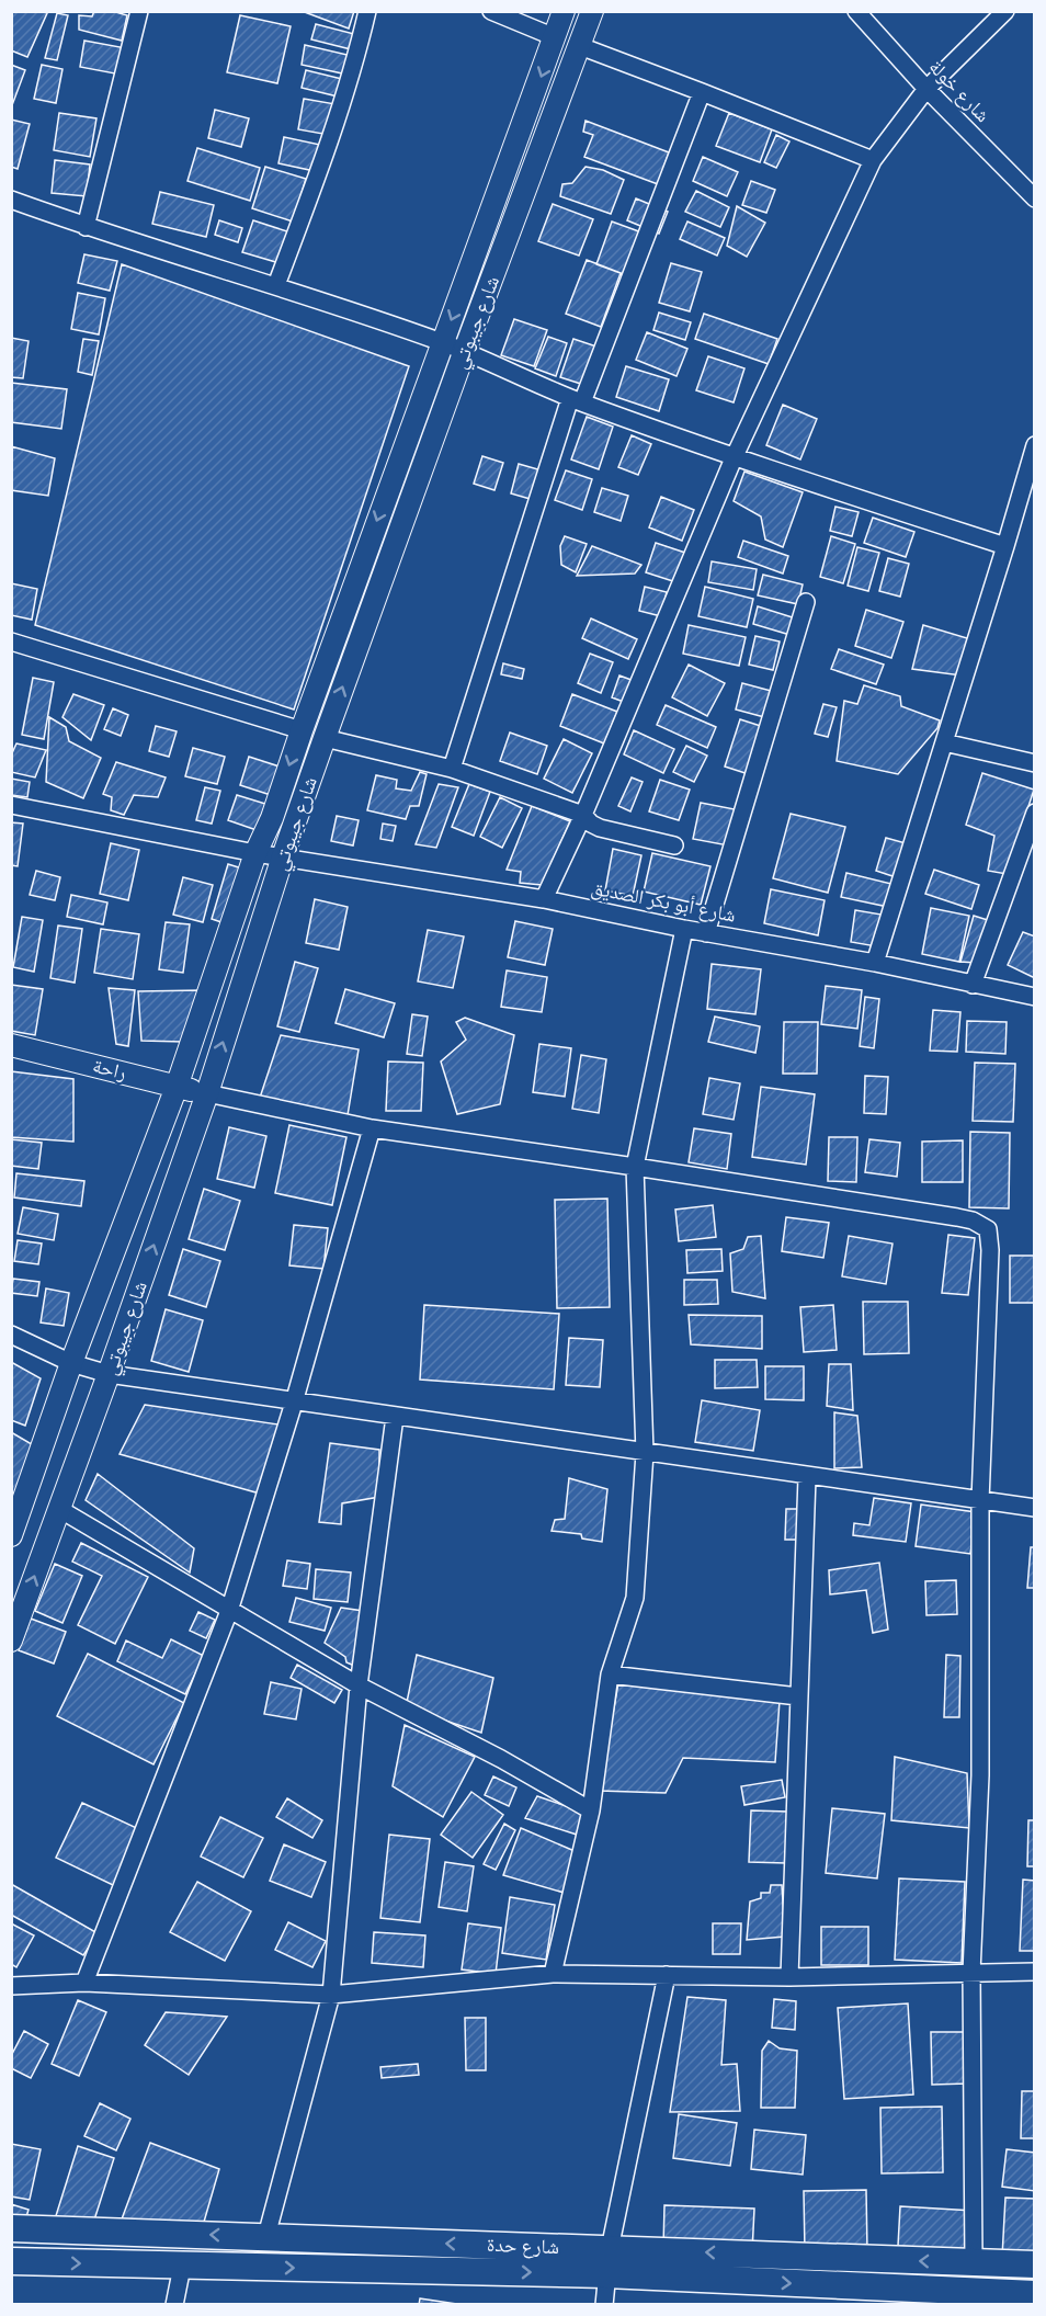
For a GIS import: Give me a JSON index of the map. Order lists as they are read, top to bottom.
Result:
{
  "streets": {
    "main road": ["شارع حدة"],
    "street": [
      "شارع خولة",
      "شارع جيبوتي",
      "شارع أبو بكر الصديق",
      "راحة"
    ]
  },
  "crossings": [
    ["شارع جيبوتي", "شارع أبو بكر الصديق"],
    ["شارع جيبوتي", "راحة"]
  ]
}
